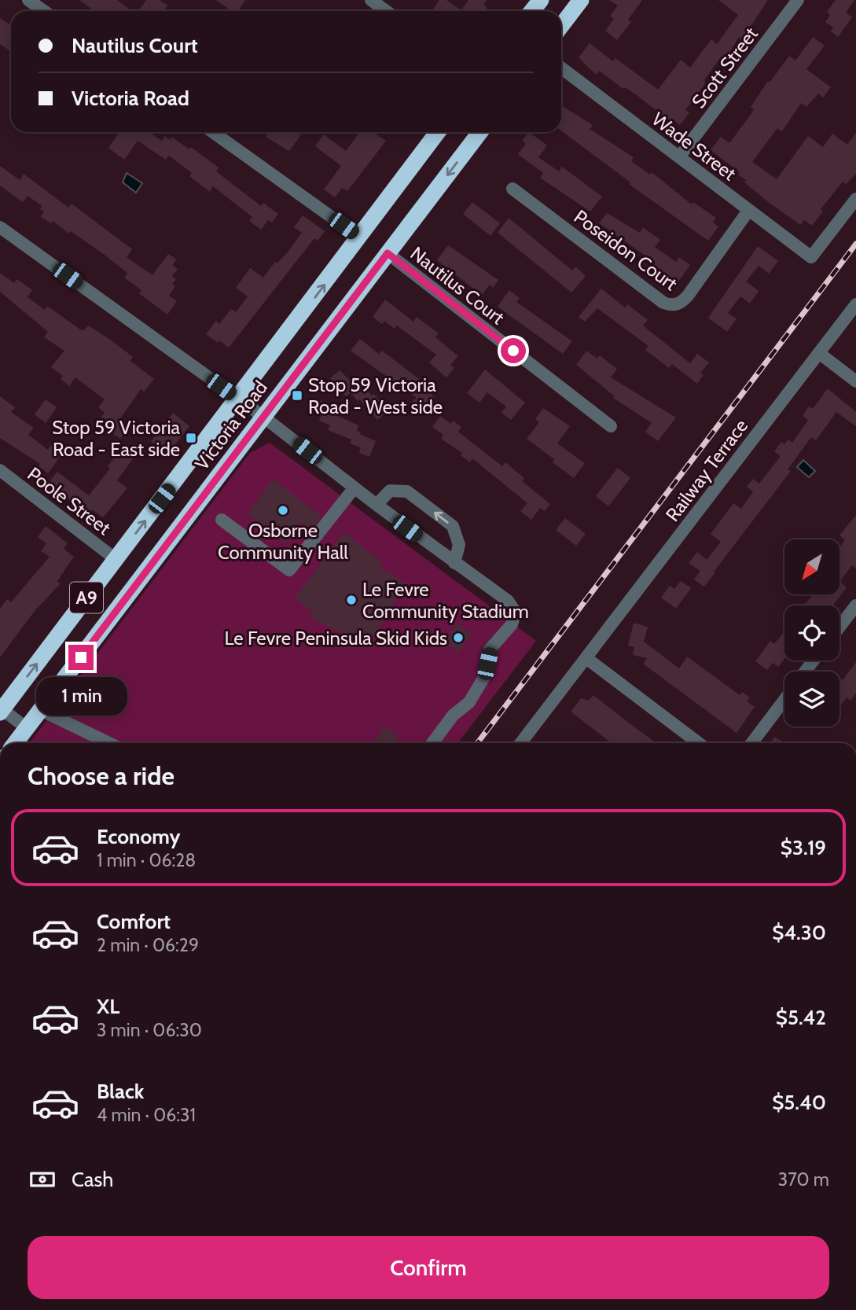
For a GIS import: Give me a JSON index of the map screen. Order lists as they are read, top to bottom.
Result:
{
  "streets": {
    "highway": ["Victoria Road", "A9"],
    "street": [
      "Scott Street",
      "Wade Street",
      "Poseidon Court",
      "Nautilus Court",
      "Railway Terrace",
      "Poole Street"
    ]
  },
  "crossings": [
    ["Scott Street", "Wade Street"],
    ["Wade Street", "Poseidon Court"],
    ["Nautilus Court", "Victoria Road"],
    ["Victoria Road", "Poole Street"]
  ],
  "places": {
    "transit": ["Stop 59 Victoria Road - West side", "Stop 59 Victoria Road - East side"],
    "other": ["Osborne Community Hall", "Le Fevre Community Stadium", "Le Fevre Peninsula Skid Kids"]
  },
  "north": "bottom left",
  "page": {
    "banner": ["Nautilus Court", "Victoria Road"],
    "bubble": "1 min",
    "heading": "Choose a ride",
    "list": [
      {
        "name": "Economy",
        "note": "1 min · 06:28",
        "value": "$3.19"
      },
      {
        "name": "Comfort",
        "note": "2 min · 06:29",
        "value": "$4.30"
      },
      {
        "name": "XL",
        "note": "3 min · 06:30",
        "value": "$5.42"
      },
      {
        "name": "Black",
        "note": "4 min · 06:31",
        "value": "$5.40"
      }
    ],
    "pay": ["Cash", "370 m"],
    "buttons": "Confirm"
  }
}
